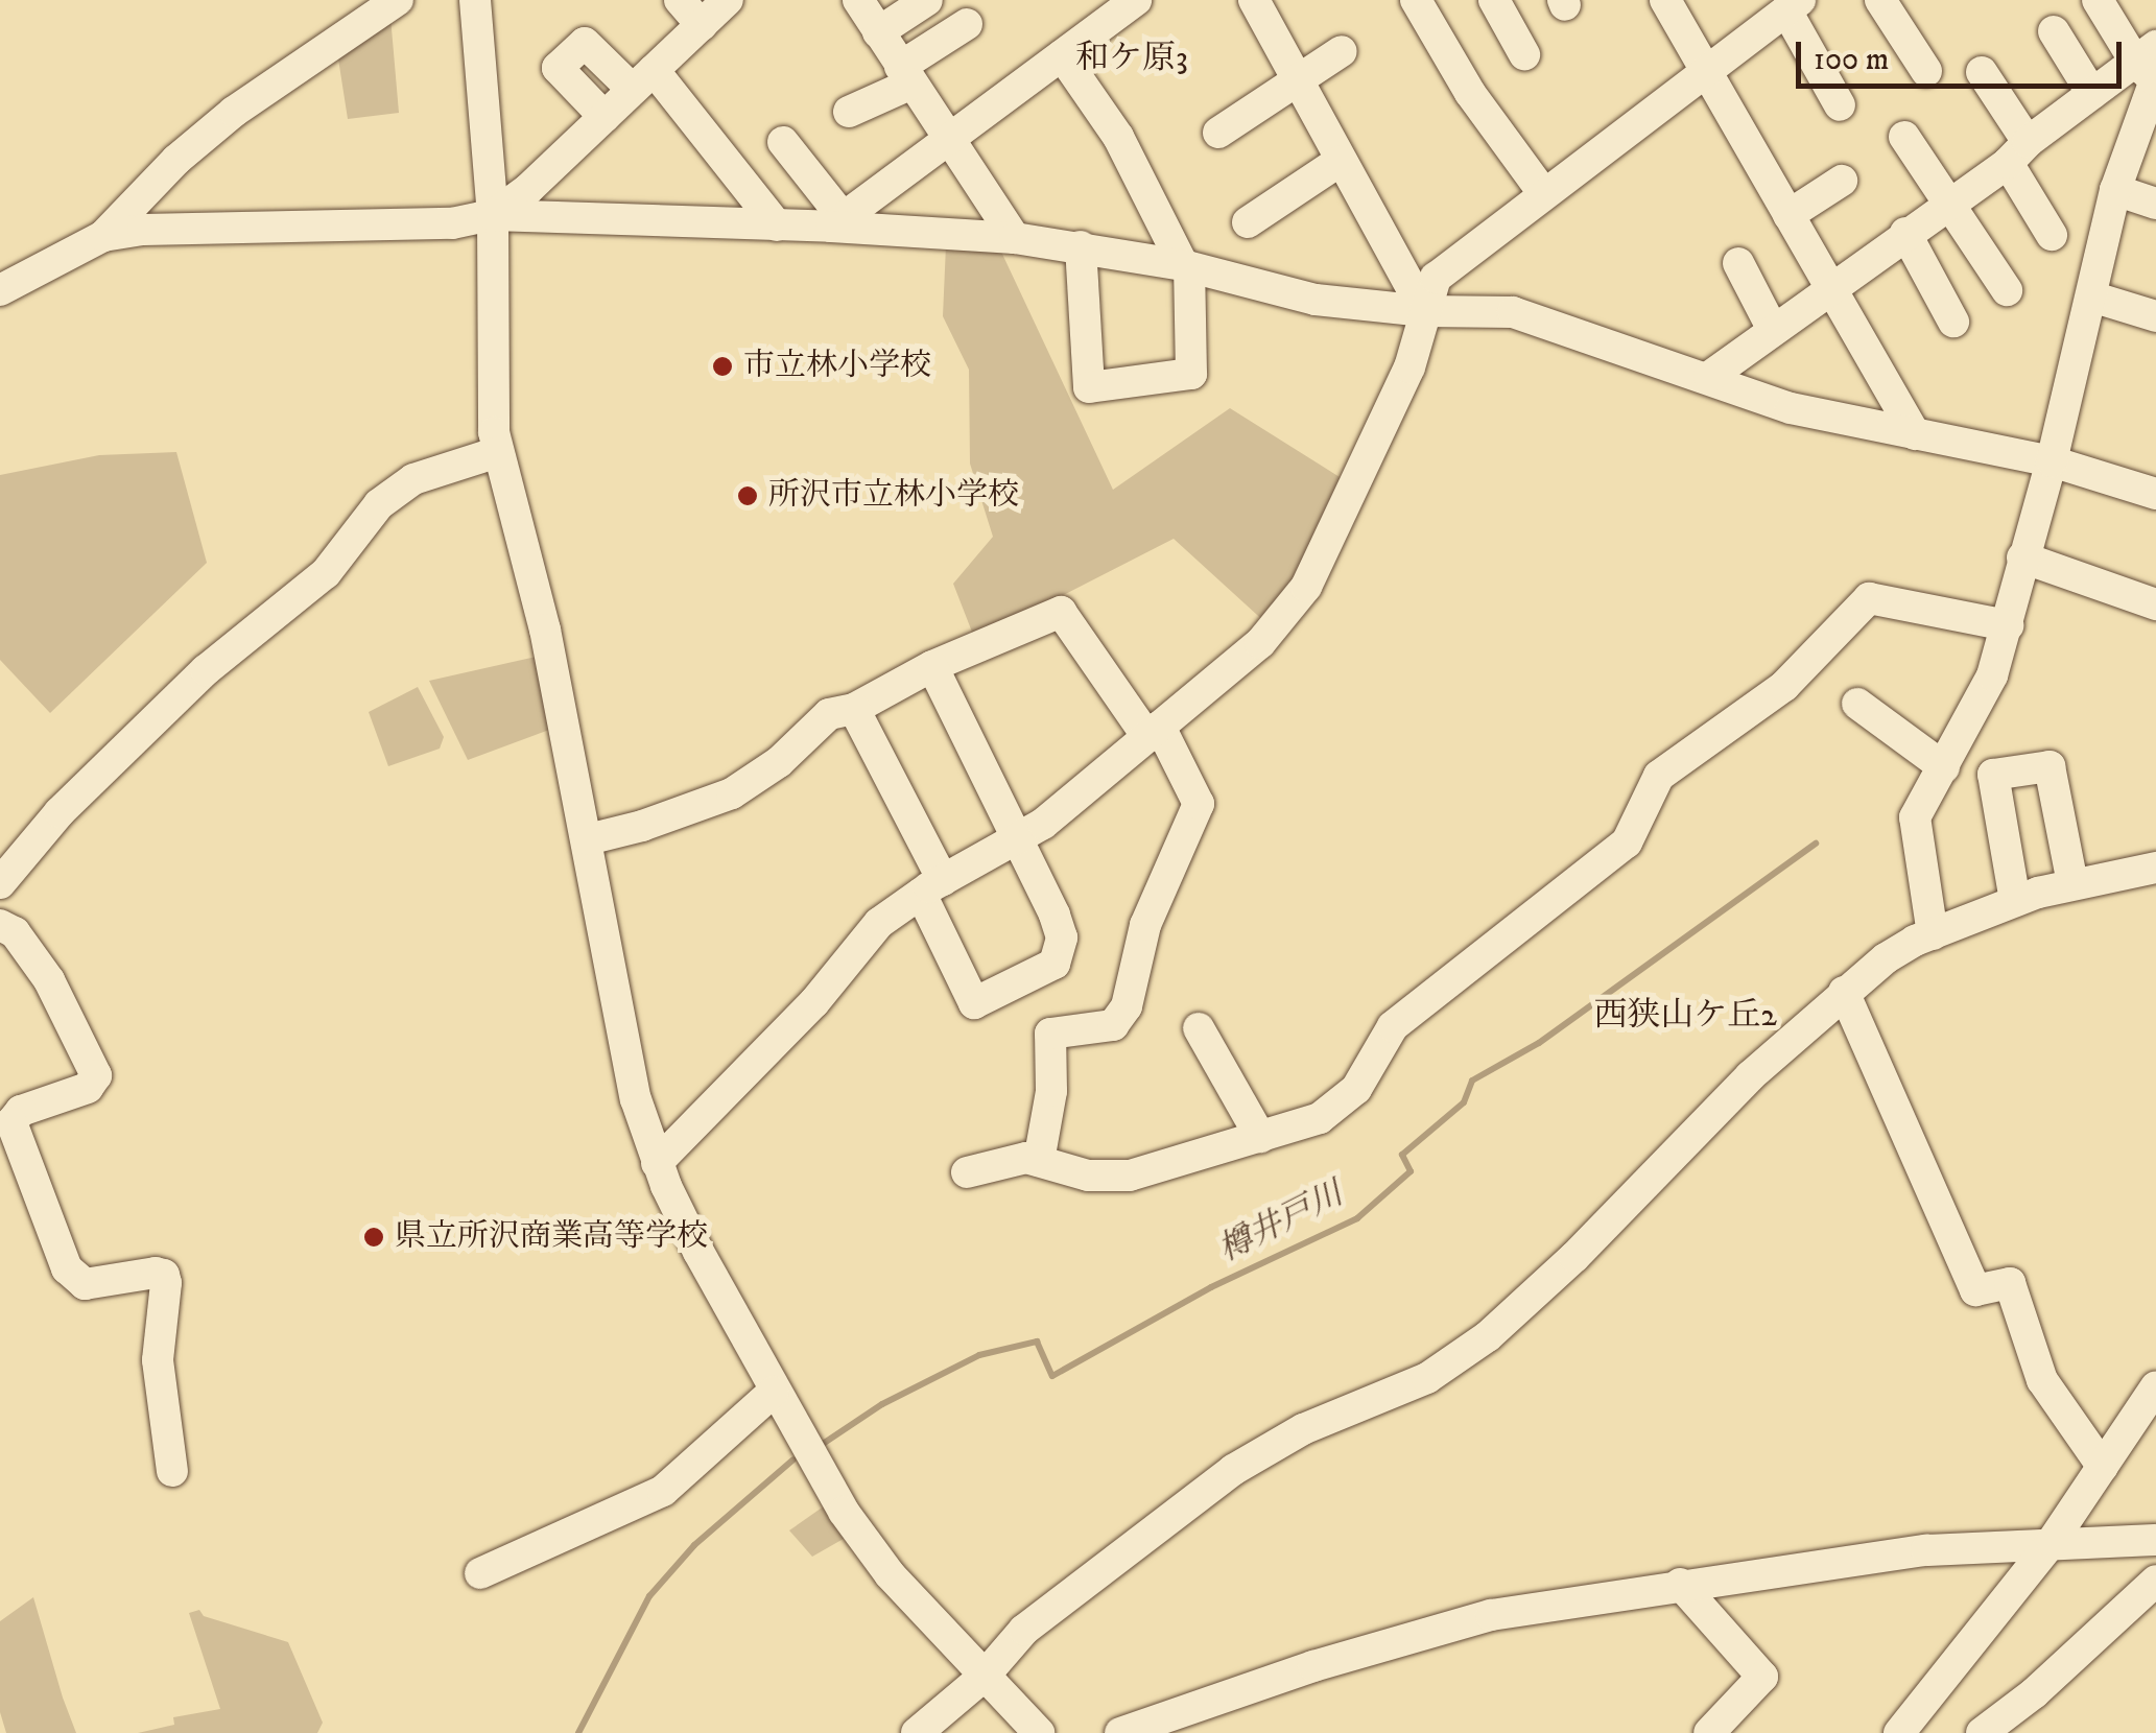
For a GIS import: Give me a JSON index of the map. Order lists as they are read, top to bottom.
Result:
{
  "districts": ["和ケ原3", "西狭山ケ丘2"],
  "water": ["樽井戸川"],
  "places": ["市立林小学校", "所沢市立林小学校", "県立所沢商業高等学校"],
  "scale_bar": "100 m"
}
